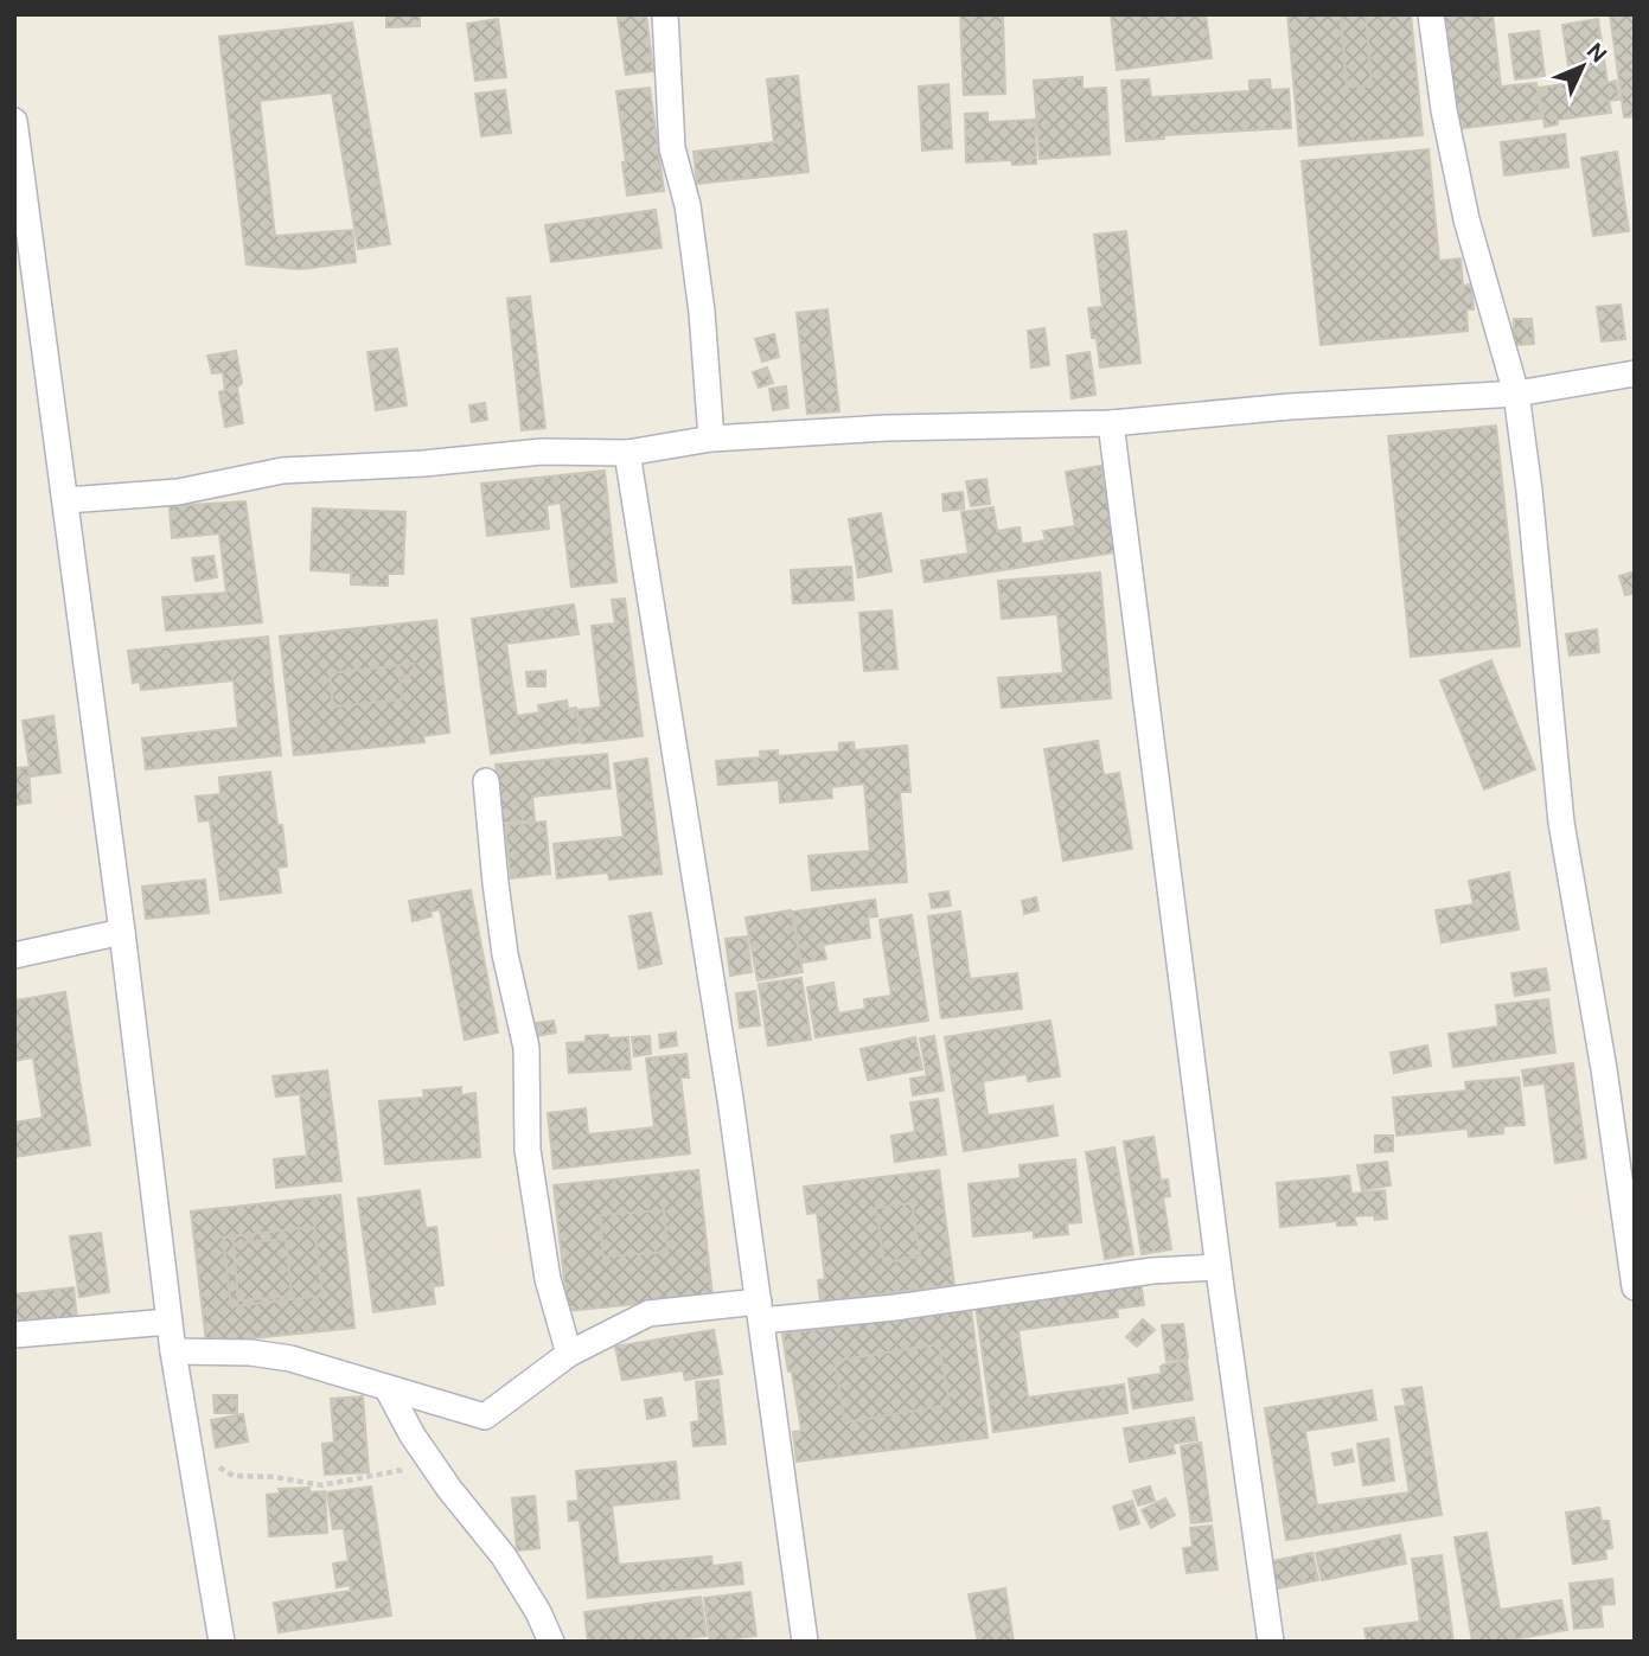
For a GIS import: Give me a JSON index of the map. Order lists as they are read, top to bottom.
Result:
{
  "north": "top right"
}
